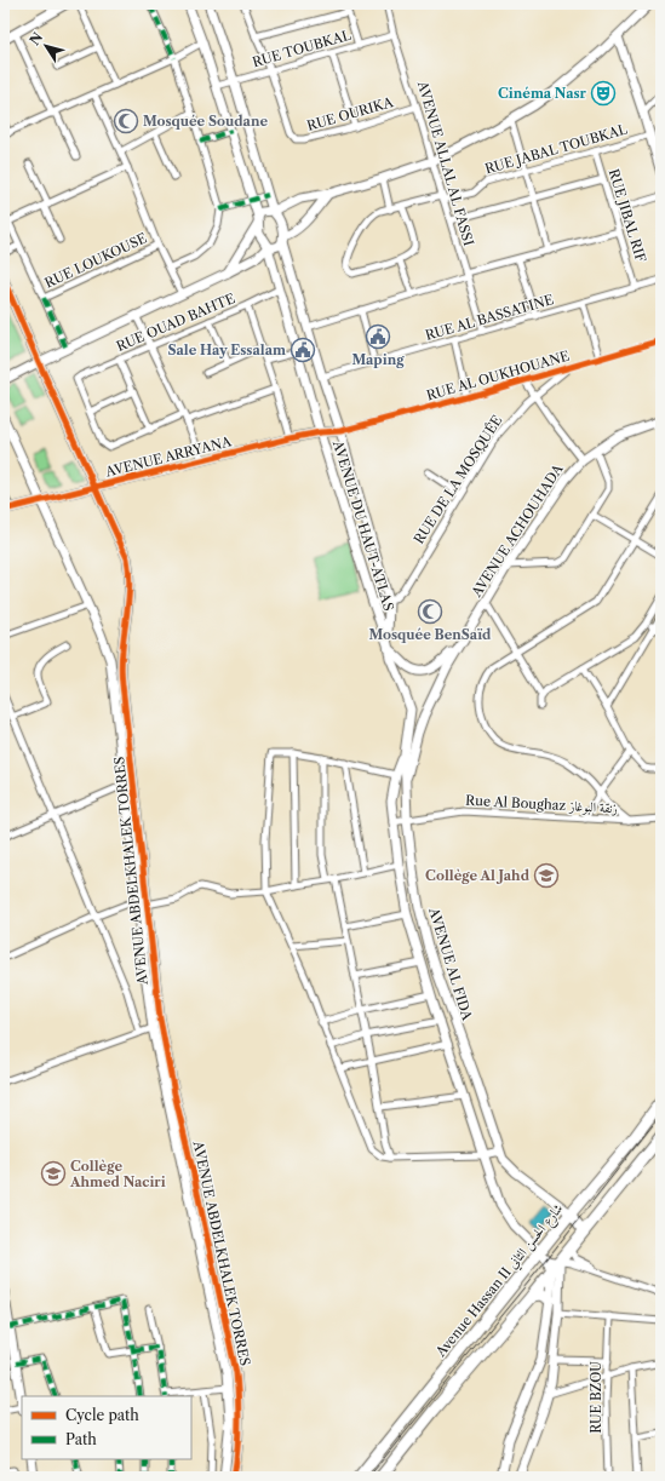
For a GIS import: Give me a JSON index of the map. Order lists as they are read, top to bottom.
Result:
{
  "streets": {
    "highway": ["Avenue Hassan II شارع الحسن الثاني"],
    "street": [
      "RUE TOUBKAL",
      "RUE OURIKA",
      "RUE JABAL TOUBKAL",
      "AVENUE ALLAL AL FASSI",
      "RUE JIBAL RIF",
      "RUE LOUKOUSE",
      "RUE AL BASSATINE",
      "RUE OUAD BAHTE",
      "RUE AL OUKHOUANE",
      "AVENUE ARRYANA",
      "RUE DE LA MOSQUÉE",
      "AVENUE DU HAUT-ATLAS",
      "AVENUE ACHOUHADA",
      "Rue Al Boughaz زنقة البوغاز",
      "AVENUE ABDELKHALEK TORRES",
      "AVENUE AL FIDA",
      "RUE BZOU"
    ]
  },
  "crossings": [
    ["RUE TOUBKAL", "RUE OURIKA"],
    ["RUE TOUBKAL", "AVENUE ALLAL AL FASSI"],
    ["RUE OURIKA", "AVENUE ALLAL AL FASSI"],
    ["RUE JABAL TOUBKAL", "AVENUE ALLAL AL FASSI"],
    ["RUE JABAL TOUBKAL", "RUE JIBAL RIF"],
    ["AVENUE ALLAL AL FASSI", "RUE AL BASSATINE"],
    ["RUE JIBAL RIF", "RUE AL BASSATINE"],
    ["RUE AL BASSATINE", "AVENUE DU HAUT-ATLAS"],
    ["RUE OUAD BAHTE", "AVENUE DU HAUT-ATLAS"],
    ["RUE AL OUKHOUANE", "AVENUE ARRYANA"],
    ["RUE AL OUKHOUANE", "RUE DE LA MOSQUÉE"],
    ["RUE AL OUKHOUANE", "AVENUE DU HAUT-ATLAS"],
    ["AVENUE ARRYANA", "AVENUE DU HAUT-ATLAS"],
    ["AVENUE ARRYANA", "AVENUE ABDELKHALEK TORRES"],
    ["RUE DE LA MOSQUÉE", "AVENUE DU HAUT-ATLAS"],
    ["AVENUE DU HAUT-ATLAS", "AVENUE AL FIDA"],
    ["AVENUE ACHOUHADA", "AVENUE AL FIDA"],
    ["Rue Al Boughaz زنقة البوغاز", "AVENUE AL FIDA"],
    ["AVENUE AL FIDA", "Avenue Hassan II شارع الحسن الثاني"]
  ],
  "places": {
    "theatre": ["Cinéma Nasr"],
    "mosque": ["Mosquée Soudane", "Mosquée BenSaïd"],
    "public building": ["Maping", "Sale Hay Essalam"],
    "school or university": ["Collège Al Jahd", "Collège Ahmed Naciri"]
  },
  "legend": ["Cycle path", "Path"],
  "north": "top left"
}
